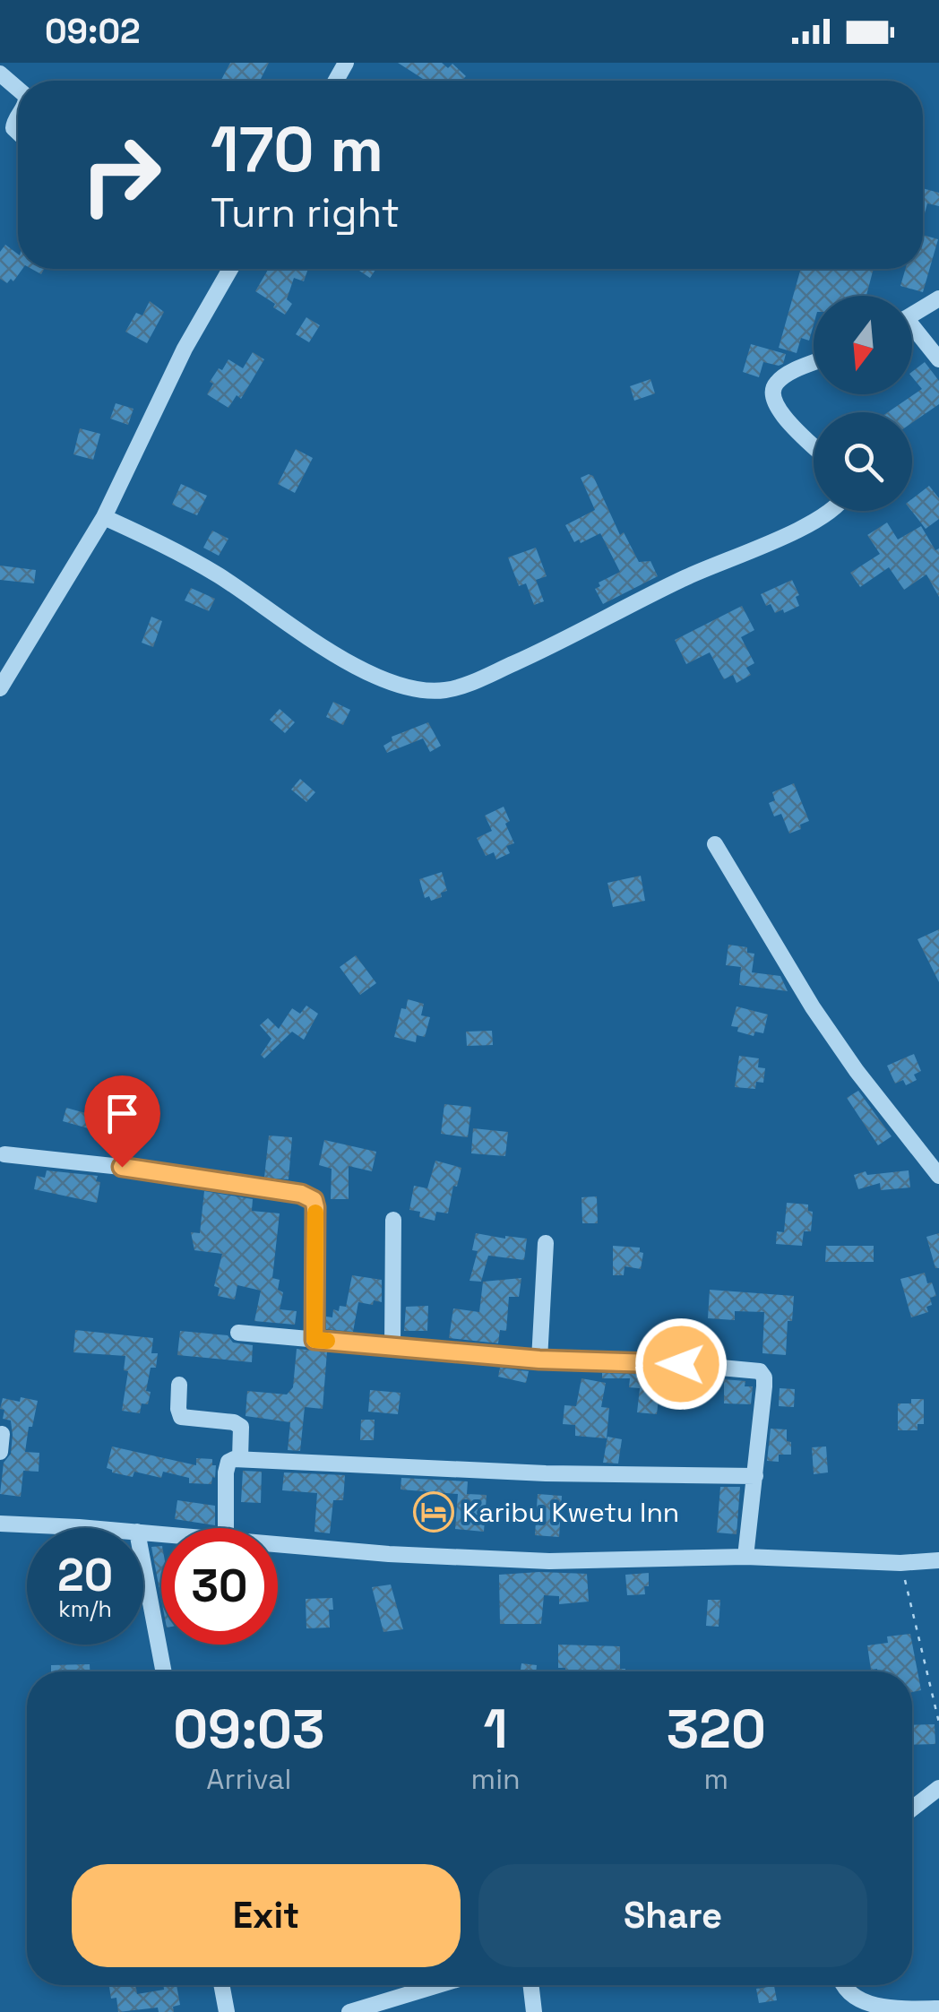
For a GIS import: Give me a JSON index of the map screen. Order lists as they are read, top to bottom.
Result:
{
  "places": {
    "hotel": ["Karibu Kwetu Inn"]
  },
  "north": "bottom",
  "page": {
    "status": "09:02",
    "turn": ["170 m", "Turn right"],
    "speed": "20 km/h",
    "limit": "30",
    "eta": [
      "09:03",
      "Arrival",
      "1",
      "min",
      "320",
      "m"
    ],
    "buttons": ["Exit", "Share"]
  }
}
